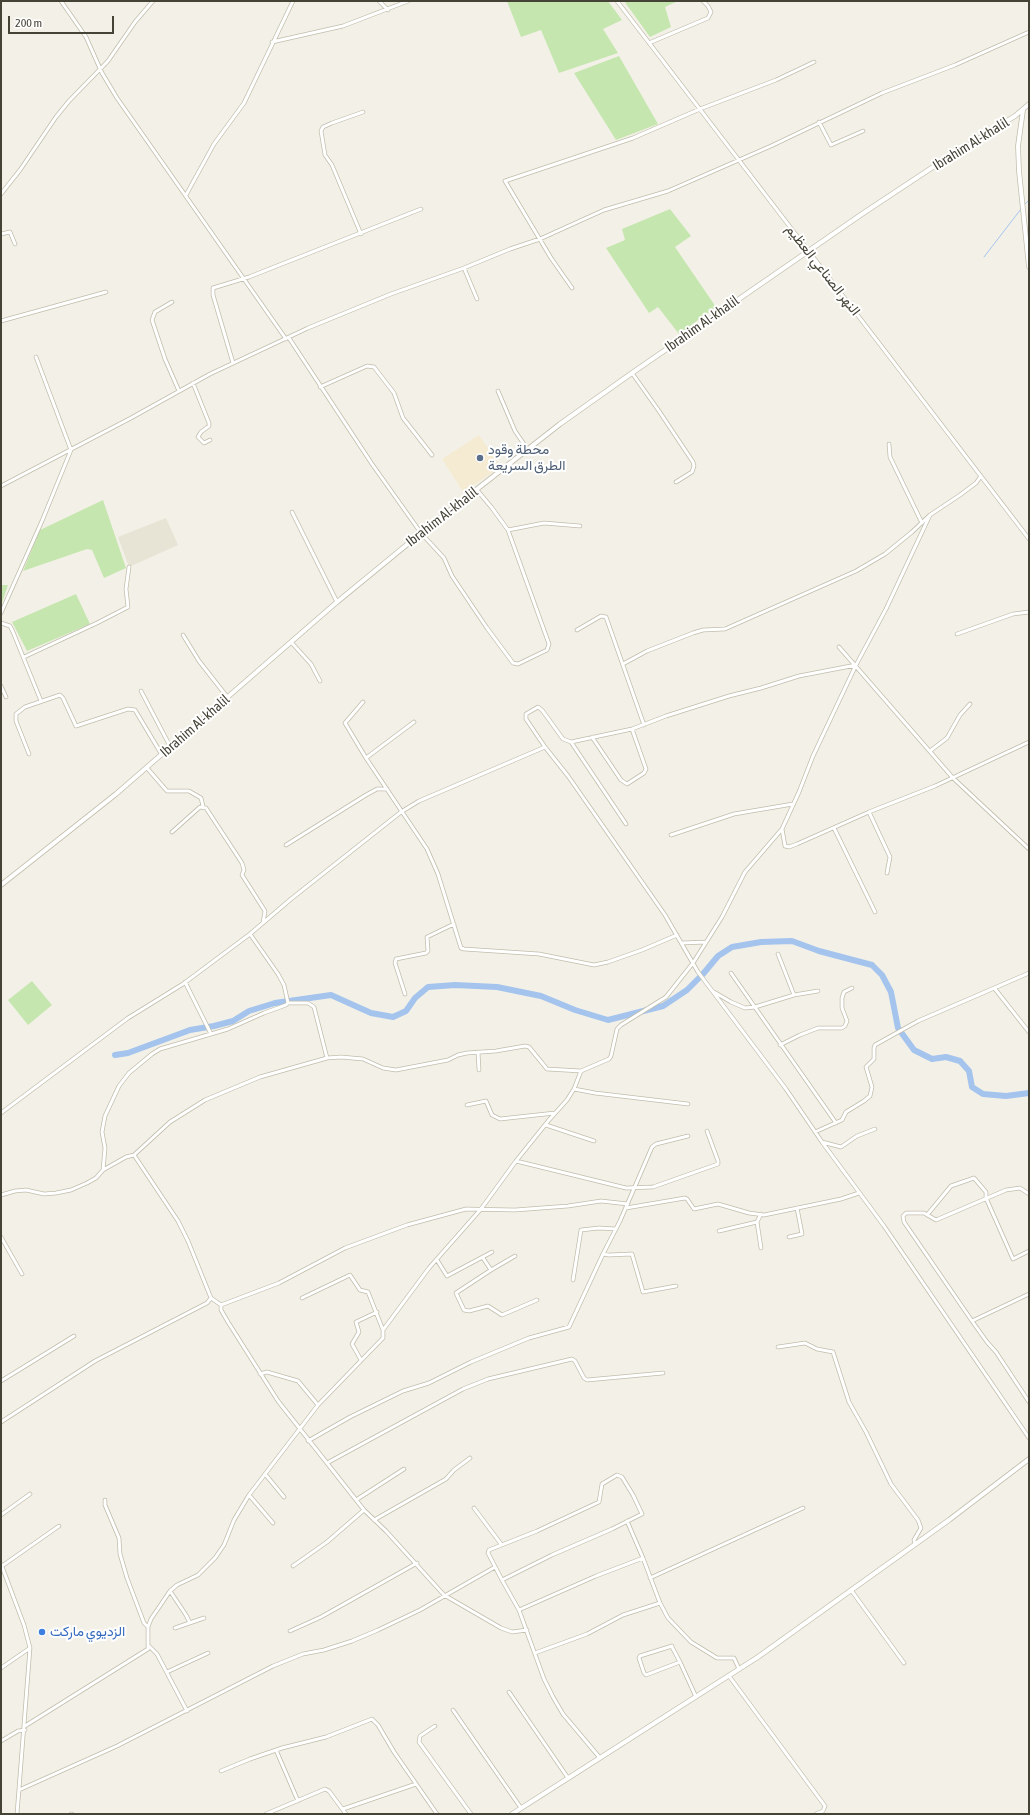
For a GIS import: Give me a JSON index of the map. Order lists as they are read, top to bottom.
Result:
{
  "streets": {
    "street": ["Ibrahim Al-khalil", "النهر الصناعي العظيم"]
  },
  "crossings": [
    ["Ibrahim Al-khalil", "النهر الصناعي العظيم"]
  ],
  "places": ["محطة وقود الطرق السريعة", "الزديوي ماركت"],
  "scale_bar": "200 m"
}
